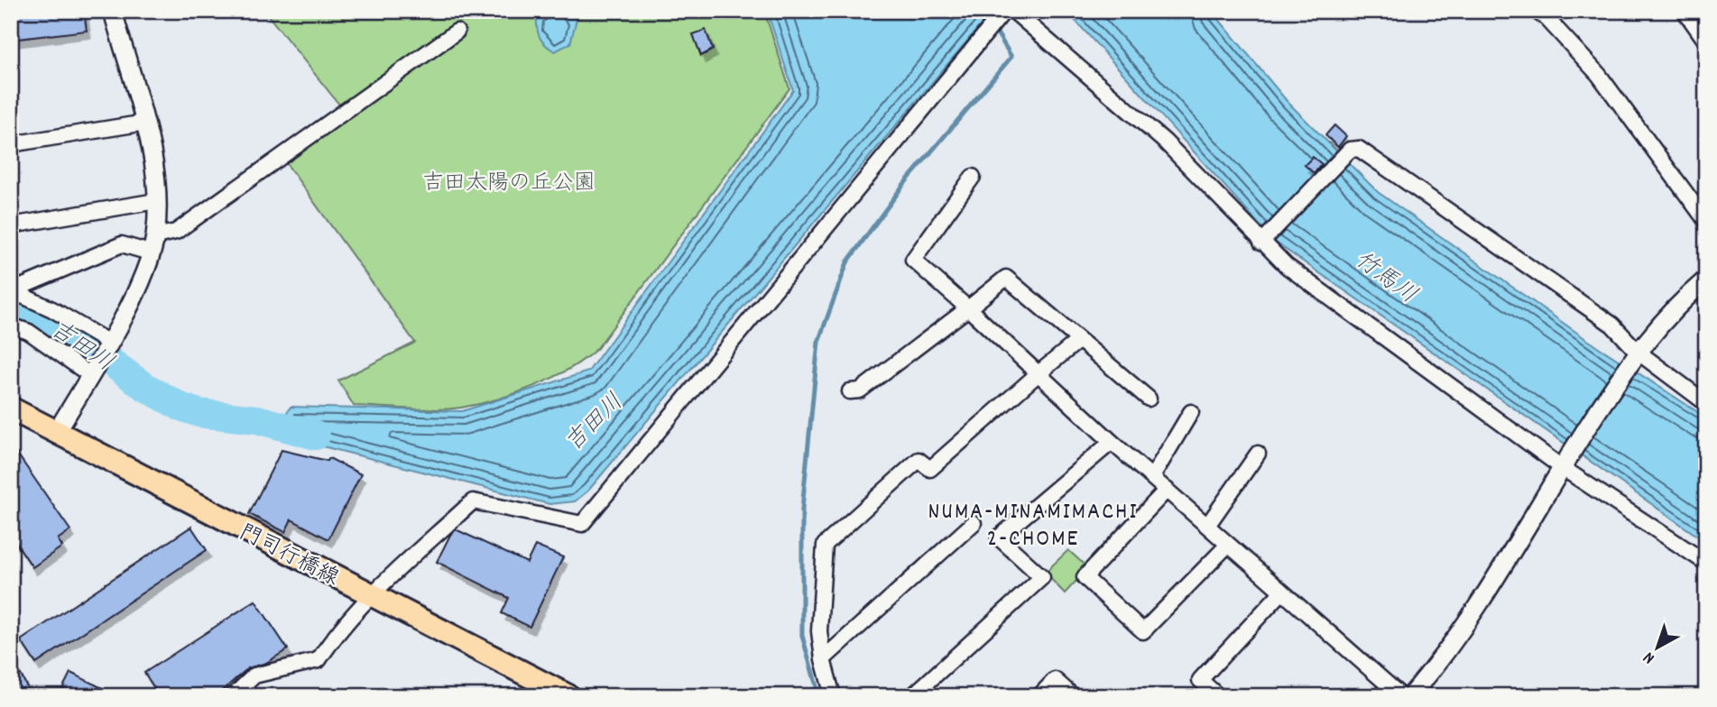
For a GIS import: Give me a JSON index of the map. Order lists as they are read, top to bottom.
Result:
{
  "streets": {
    "main road": ["門司行橋線"]
  },
  "districts": ["NUMA-MINAMIMACHI 2-CHOME"],
  "water": ["竹馬川", "吉田川"],
  "parks": ["吉田太陽の丘公園"],
  "north": "bottom left"
}
